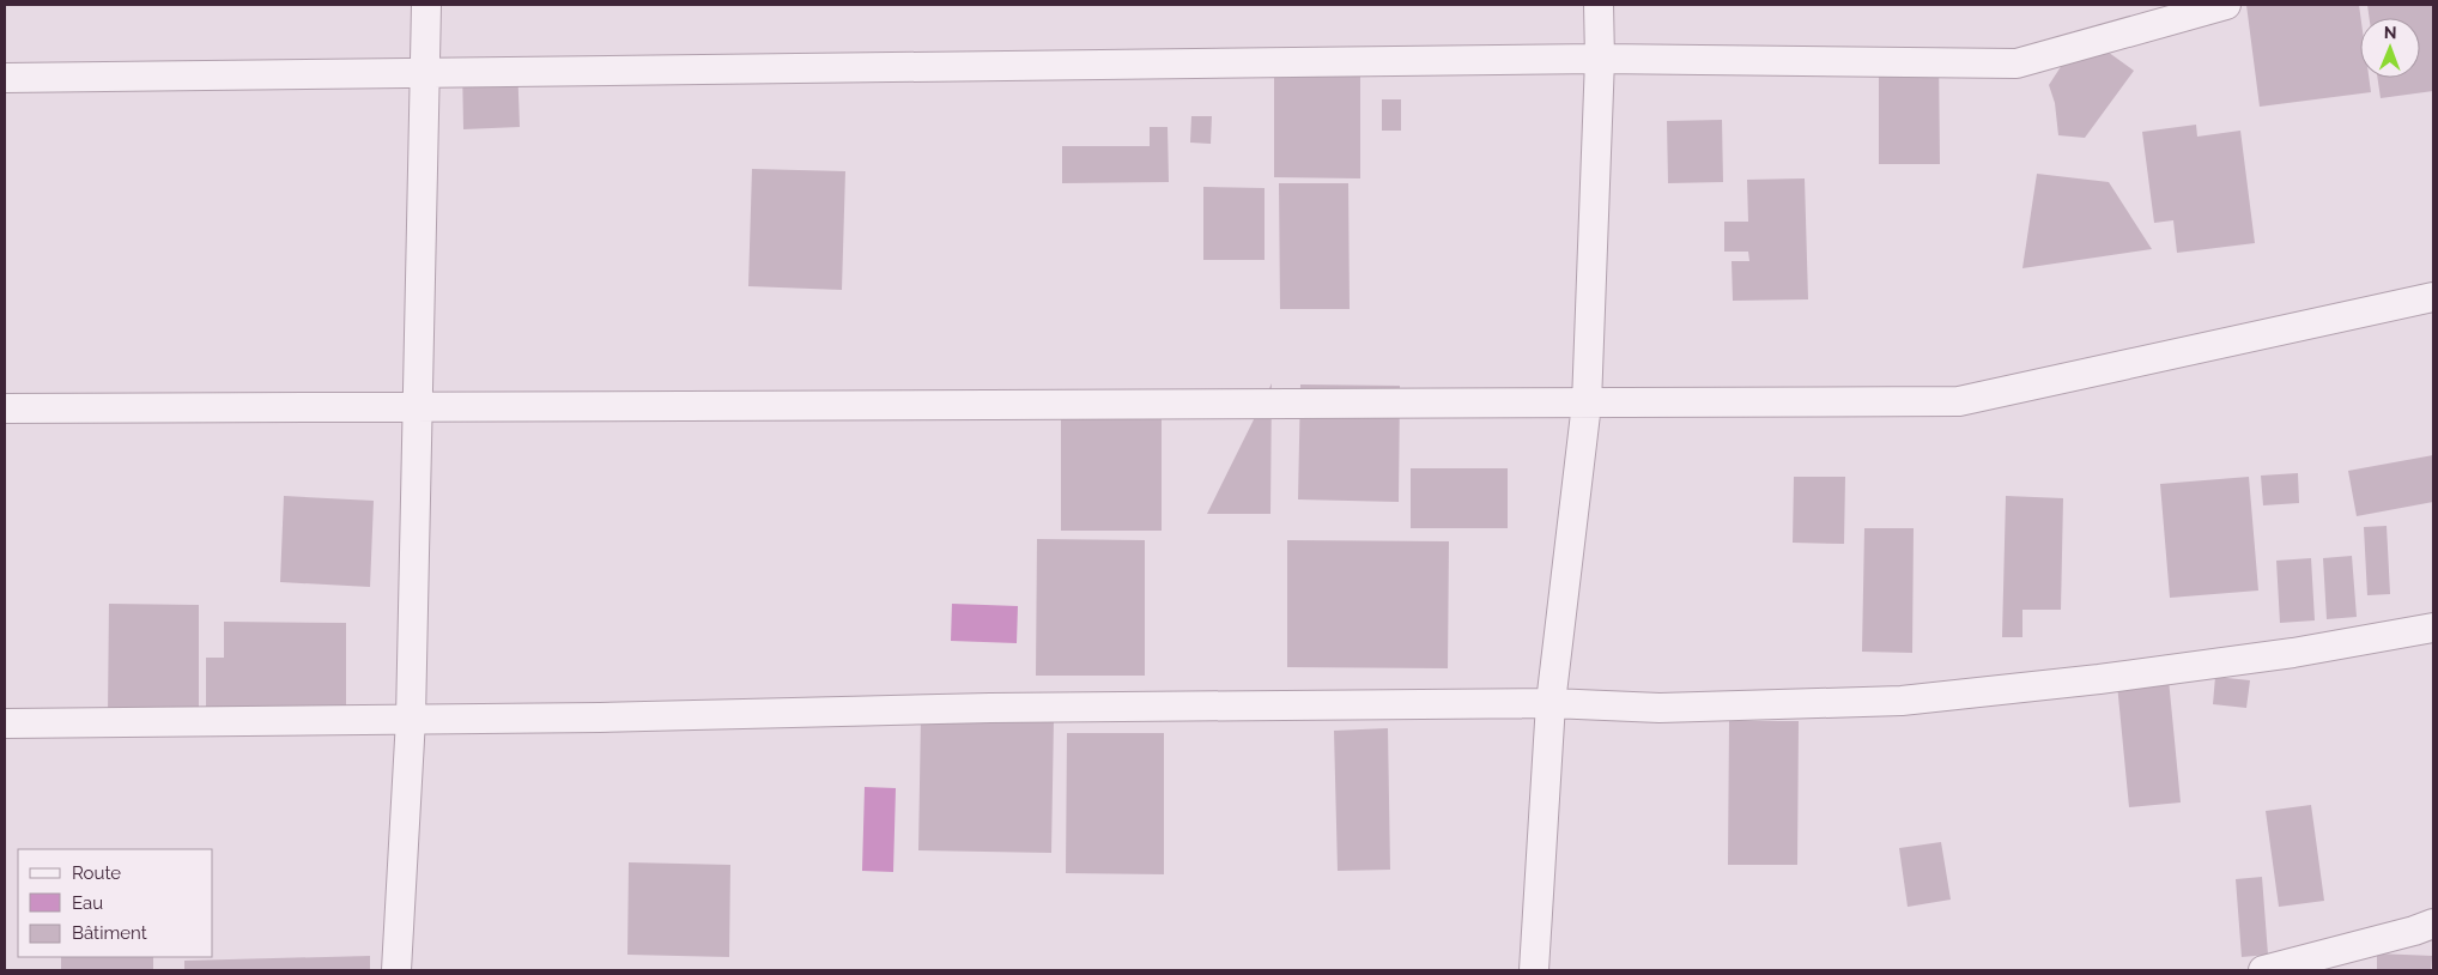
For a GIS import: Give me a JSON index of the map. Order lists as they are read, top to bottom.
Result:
{
  "legend": ["Route", "Eau", "Bâtiment"],
  "north": "top"
}
